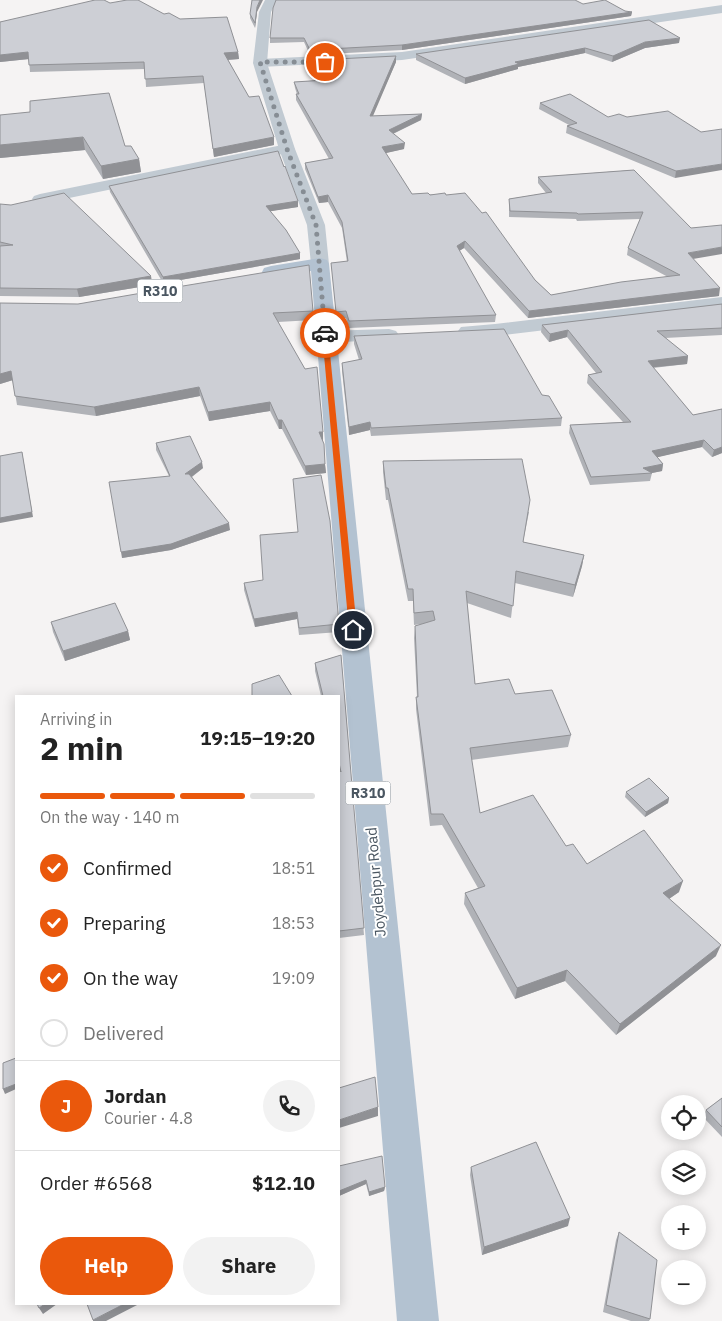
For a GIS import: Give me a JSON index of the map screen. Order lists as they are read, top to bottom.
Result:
{
  "streets": {
    "main road": ["R310", "Joydebpur Road"]
  },
  "page": {
    "heading": ["2 min", "Arriving in", "19:15–19:20"],
    "panel": [
      "Jordan",
      "Courier · 4.8",
      "Order #6568",
      "$12.10"
    ],
    "bar": "On the way · 140 m",
    "list": [
      ["Confirmed", "18:51"],
      ["Preparing", "18:53"],
      ["On the way", "19:09"],
      "Delivered"
    ],
    "round": "J",
    "map_buttons": ["+", "−"],
    "buttons": ["Help", "Share"]
  }
}
